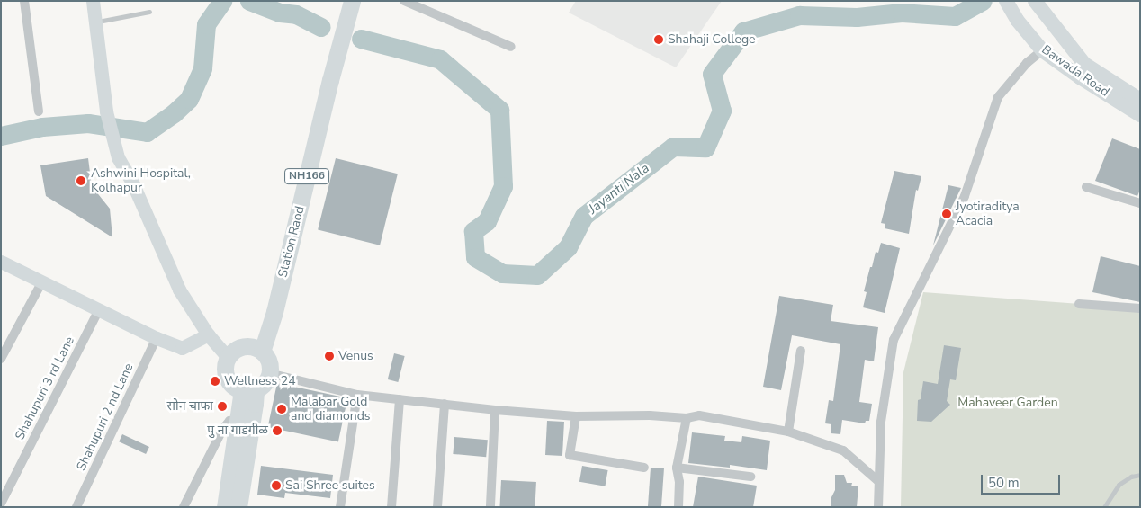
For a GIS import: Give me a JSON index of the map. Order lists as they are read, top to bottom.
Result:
{
  "streets": {
    "highway": ["NH166", "Station Raod"],
    "main road": ["Bawada Road"],
    "street": ["Shahupuri 3 rd Lane", "Shahupuri 2 nd Lane"]
  },
  "crossings": [
    ["NH166", "Station Raod"]
  ],
  "water": ["Jayanti Nala"],
  "parks": ["Mahaveer Garden"],
  "places": [
    "Shahaji College",
    "Ashwini Hospital, Kolhapur",
    "Jyotiraditya Acacia",
    "Venus",
    "Wellness 24",
    "सोन चाफा",
    "Malabar Gold and diamonds",
    "पु ना गाडगीळ",
    "Sai Shree suites"
  ],
  "scale_bar": "50 m"
}
